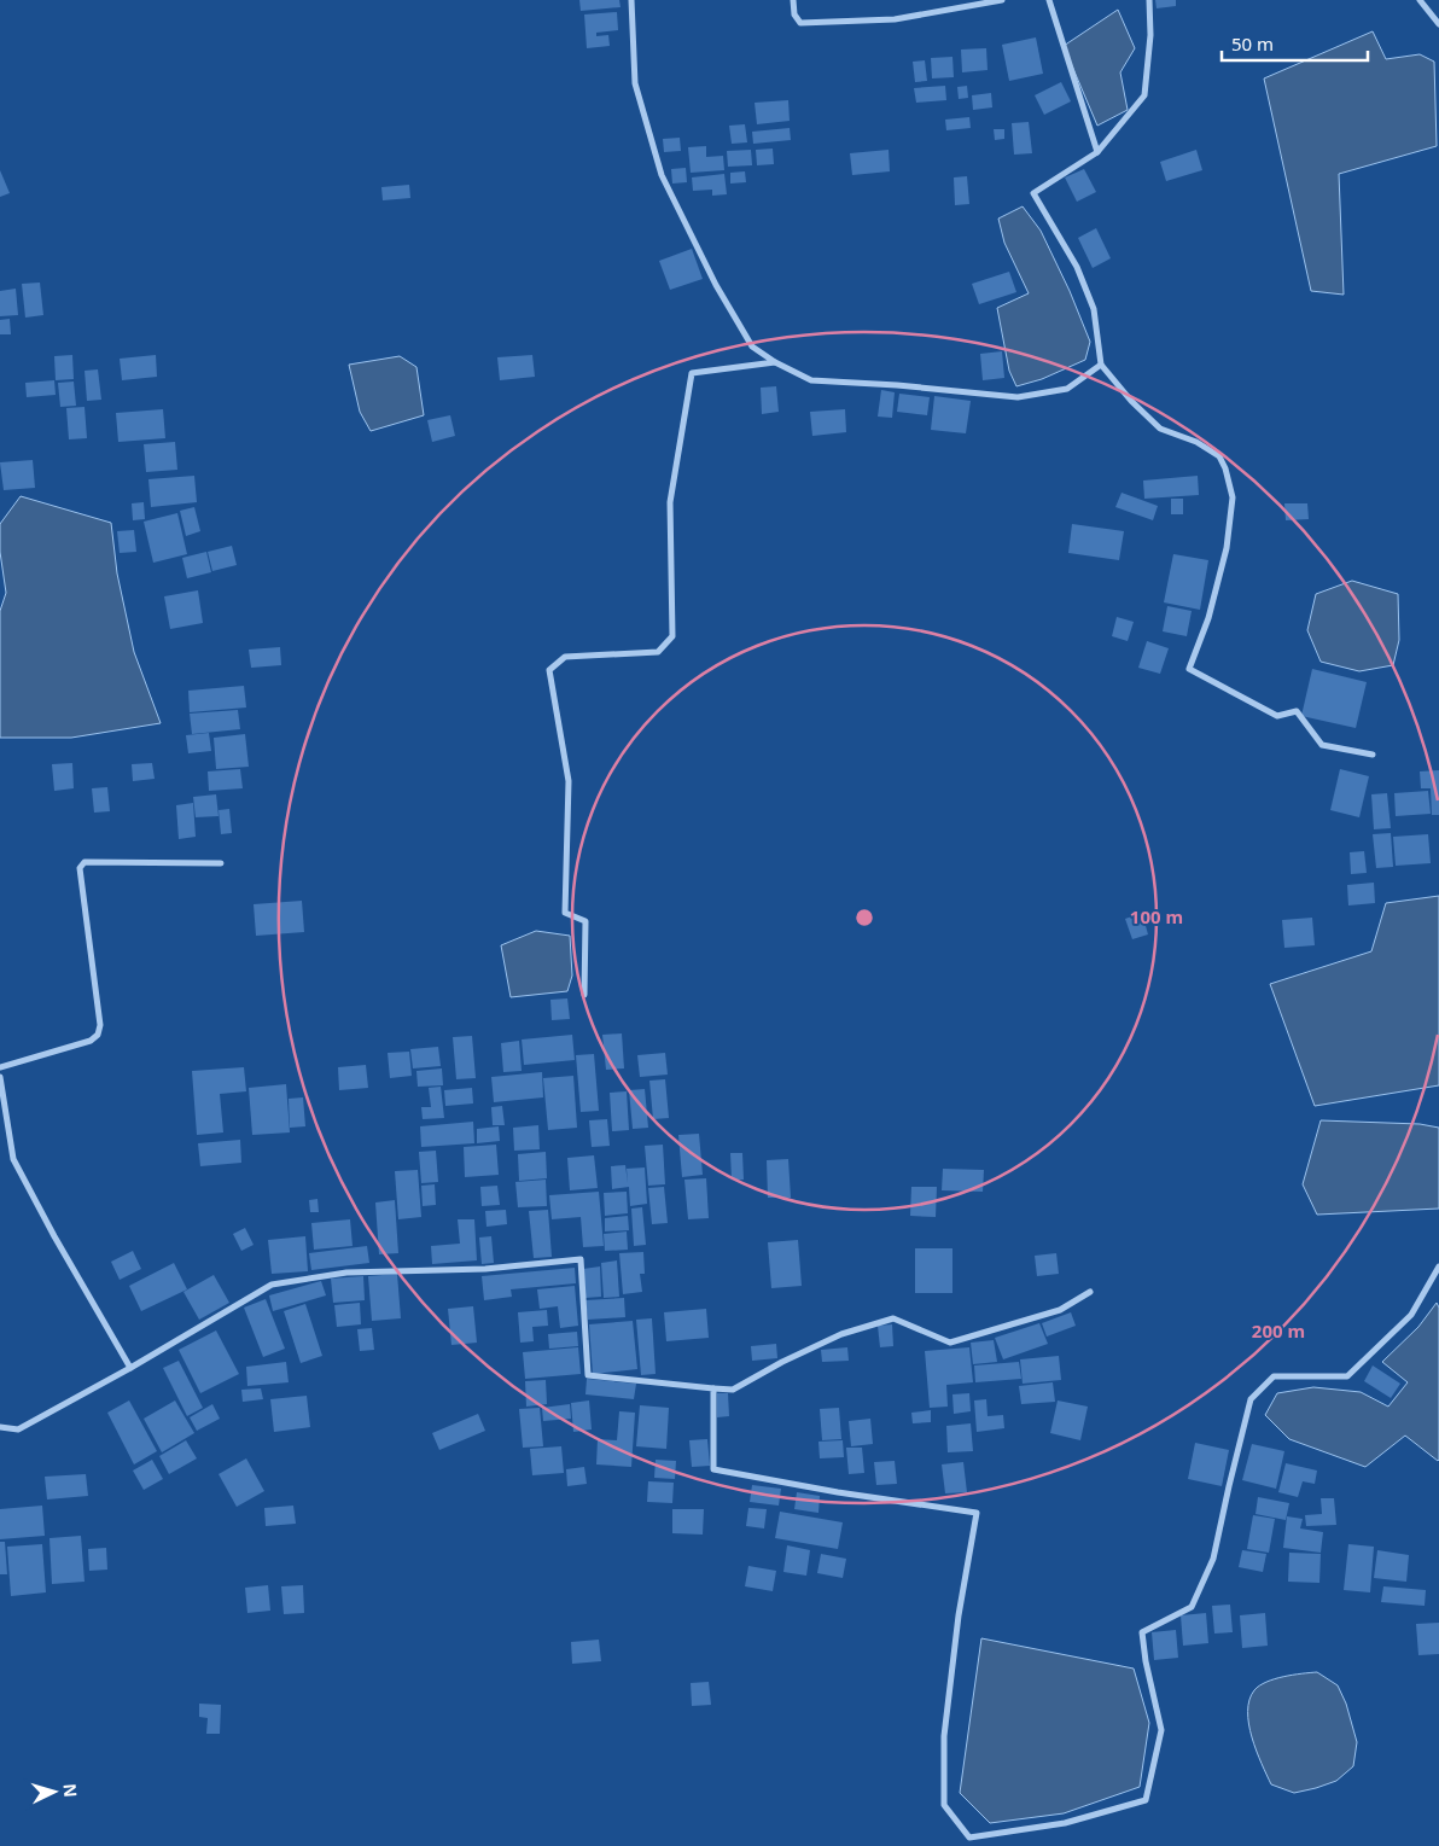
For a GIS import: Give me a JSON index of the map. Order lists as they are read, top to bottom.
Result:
{
  "scale_bar": "50 m",
  "north": "right",
  "rings": ["100 m", "200 m"]
}
